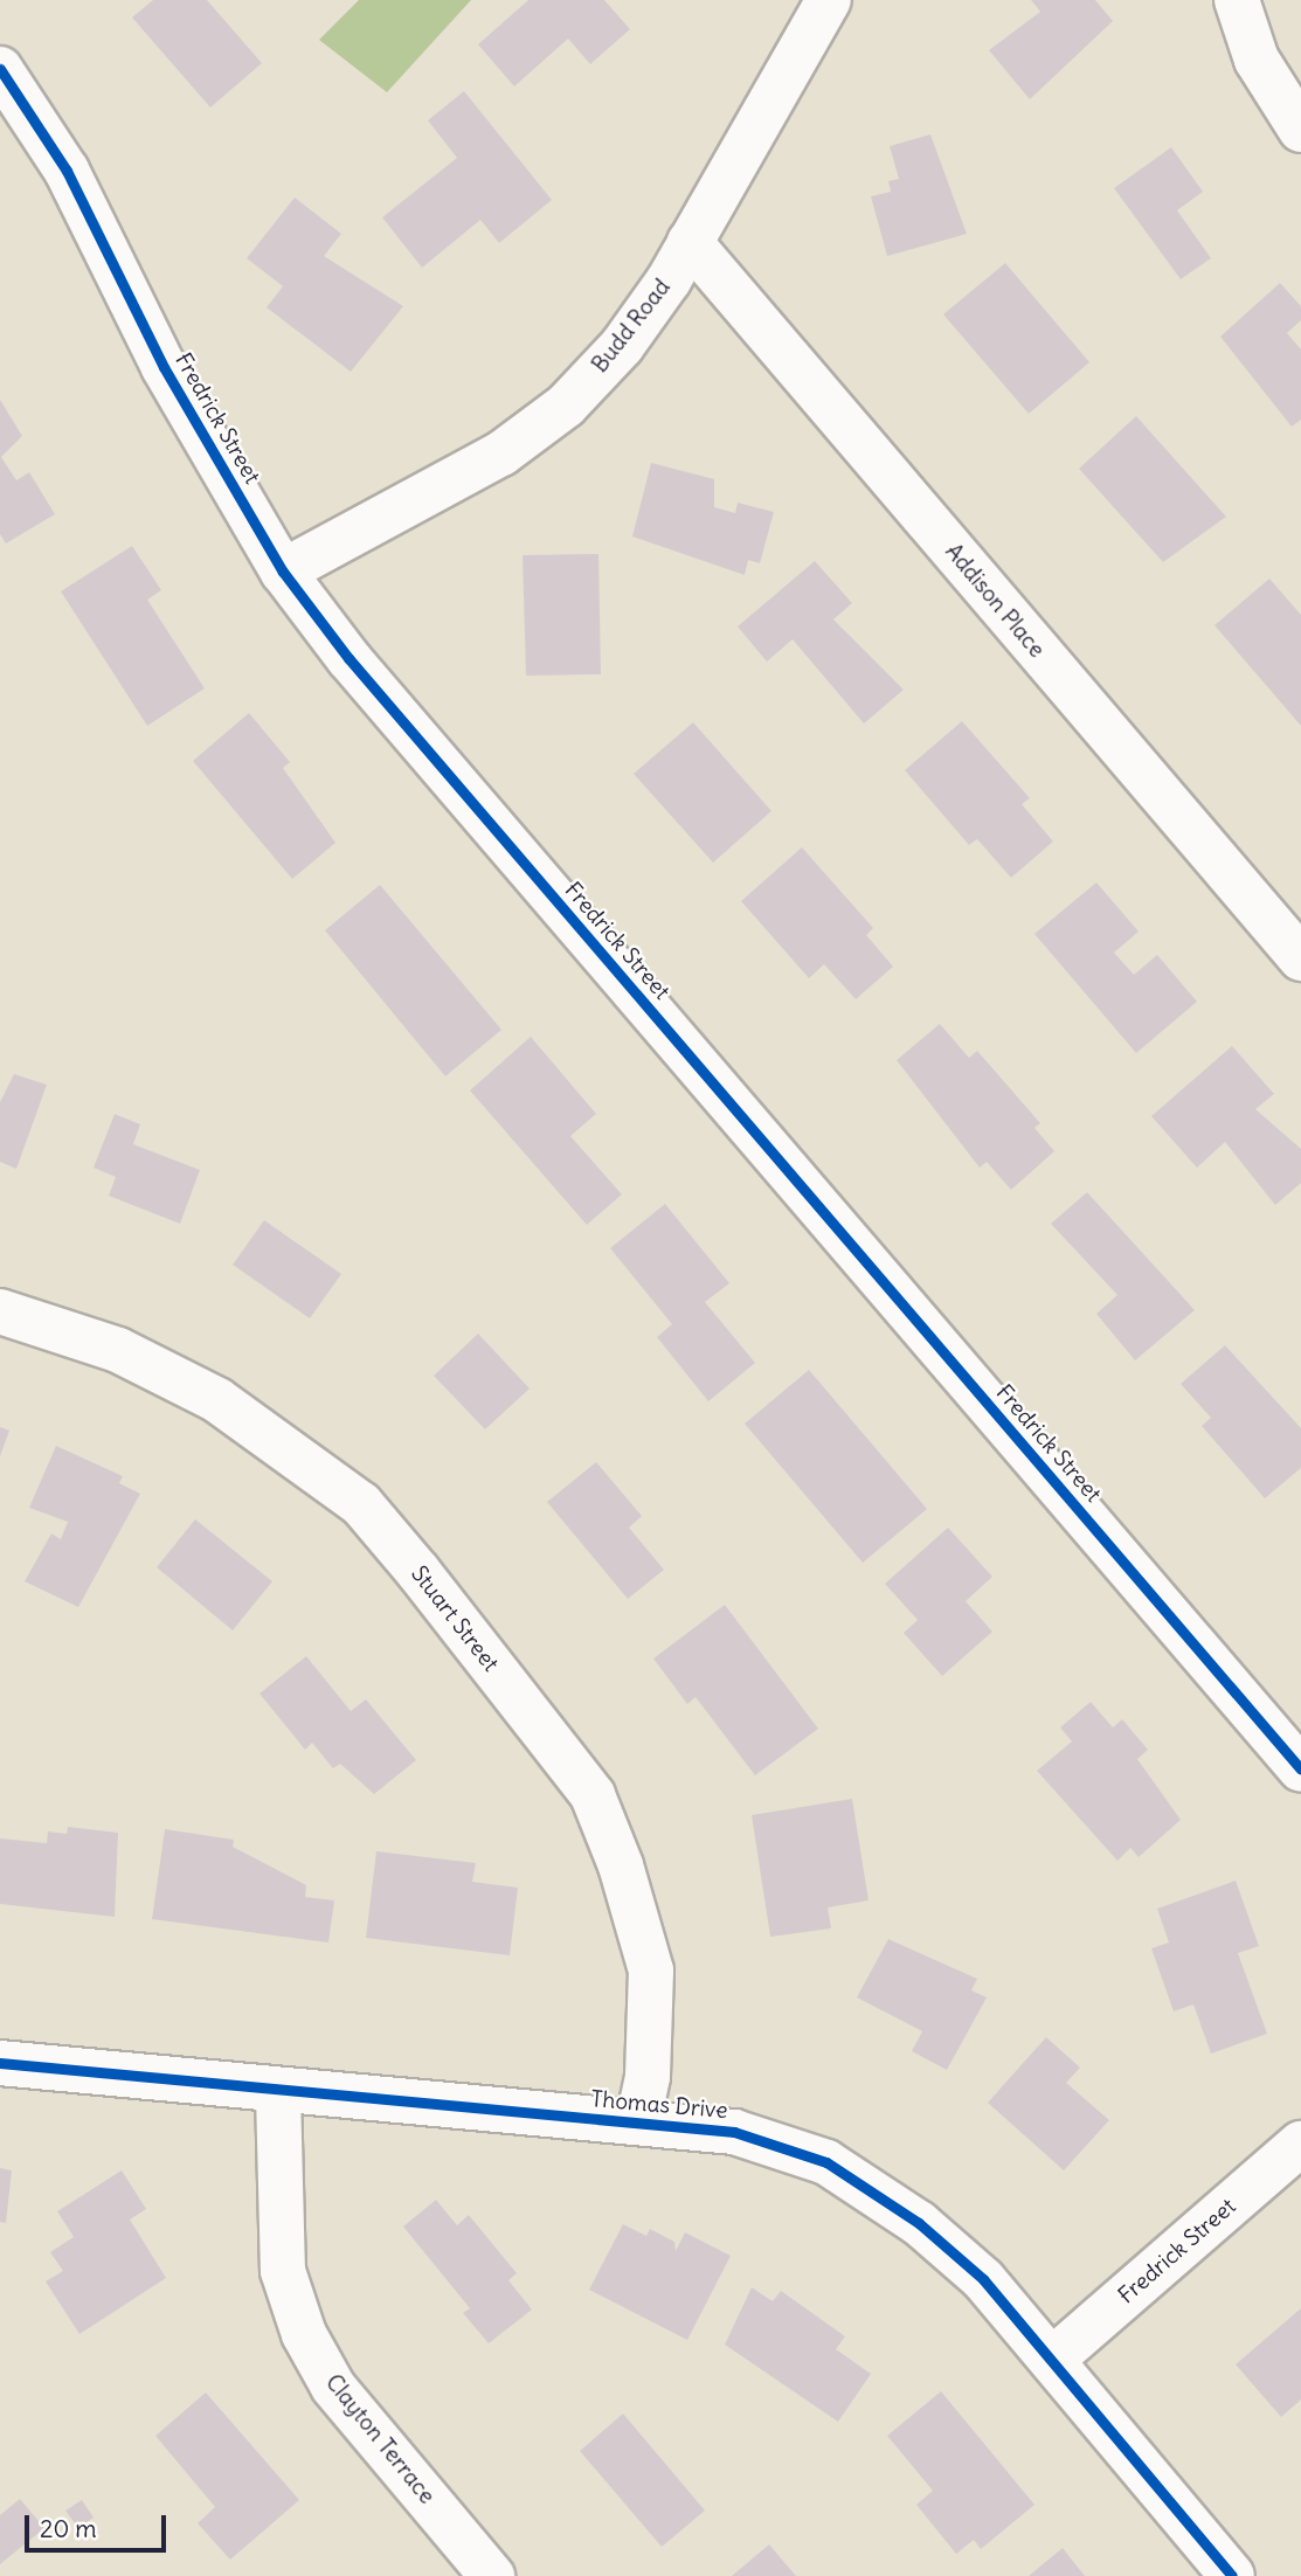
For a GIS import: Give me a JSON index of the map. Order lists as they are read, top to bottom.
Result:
{
  "streets": {
    "street": [
      "Budd Road",
      "Fredrick Street",
      "Addison Place",
      "Stuart Street",
      "Thomas Drive",
      "Clayton Terrace"
    ]
  },
  "crossings": [
    ["Budd Road", "Fredrick Street"],
    ["Budd Road", "Addison Place"],
    ["Fredrick Street", "Thomas Drive"],
    ["Stuart Street", "Thomas Drive"],
    ["Thomas Drive", "Clayton Terrace"]
  ],
  "scale_bar": "20 m"
}
